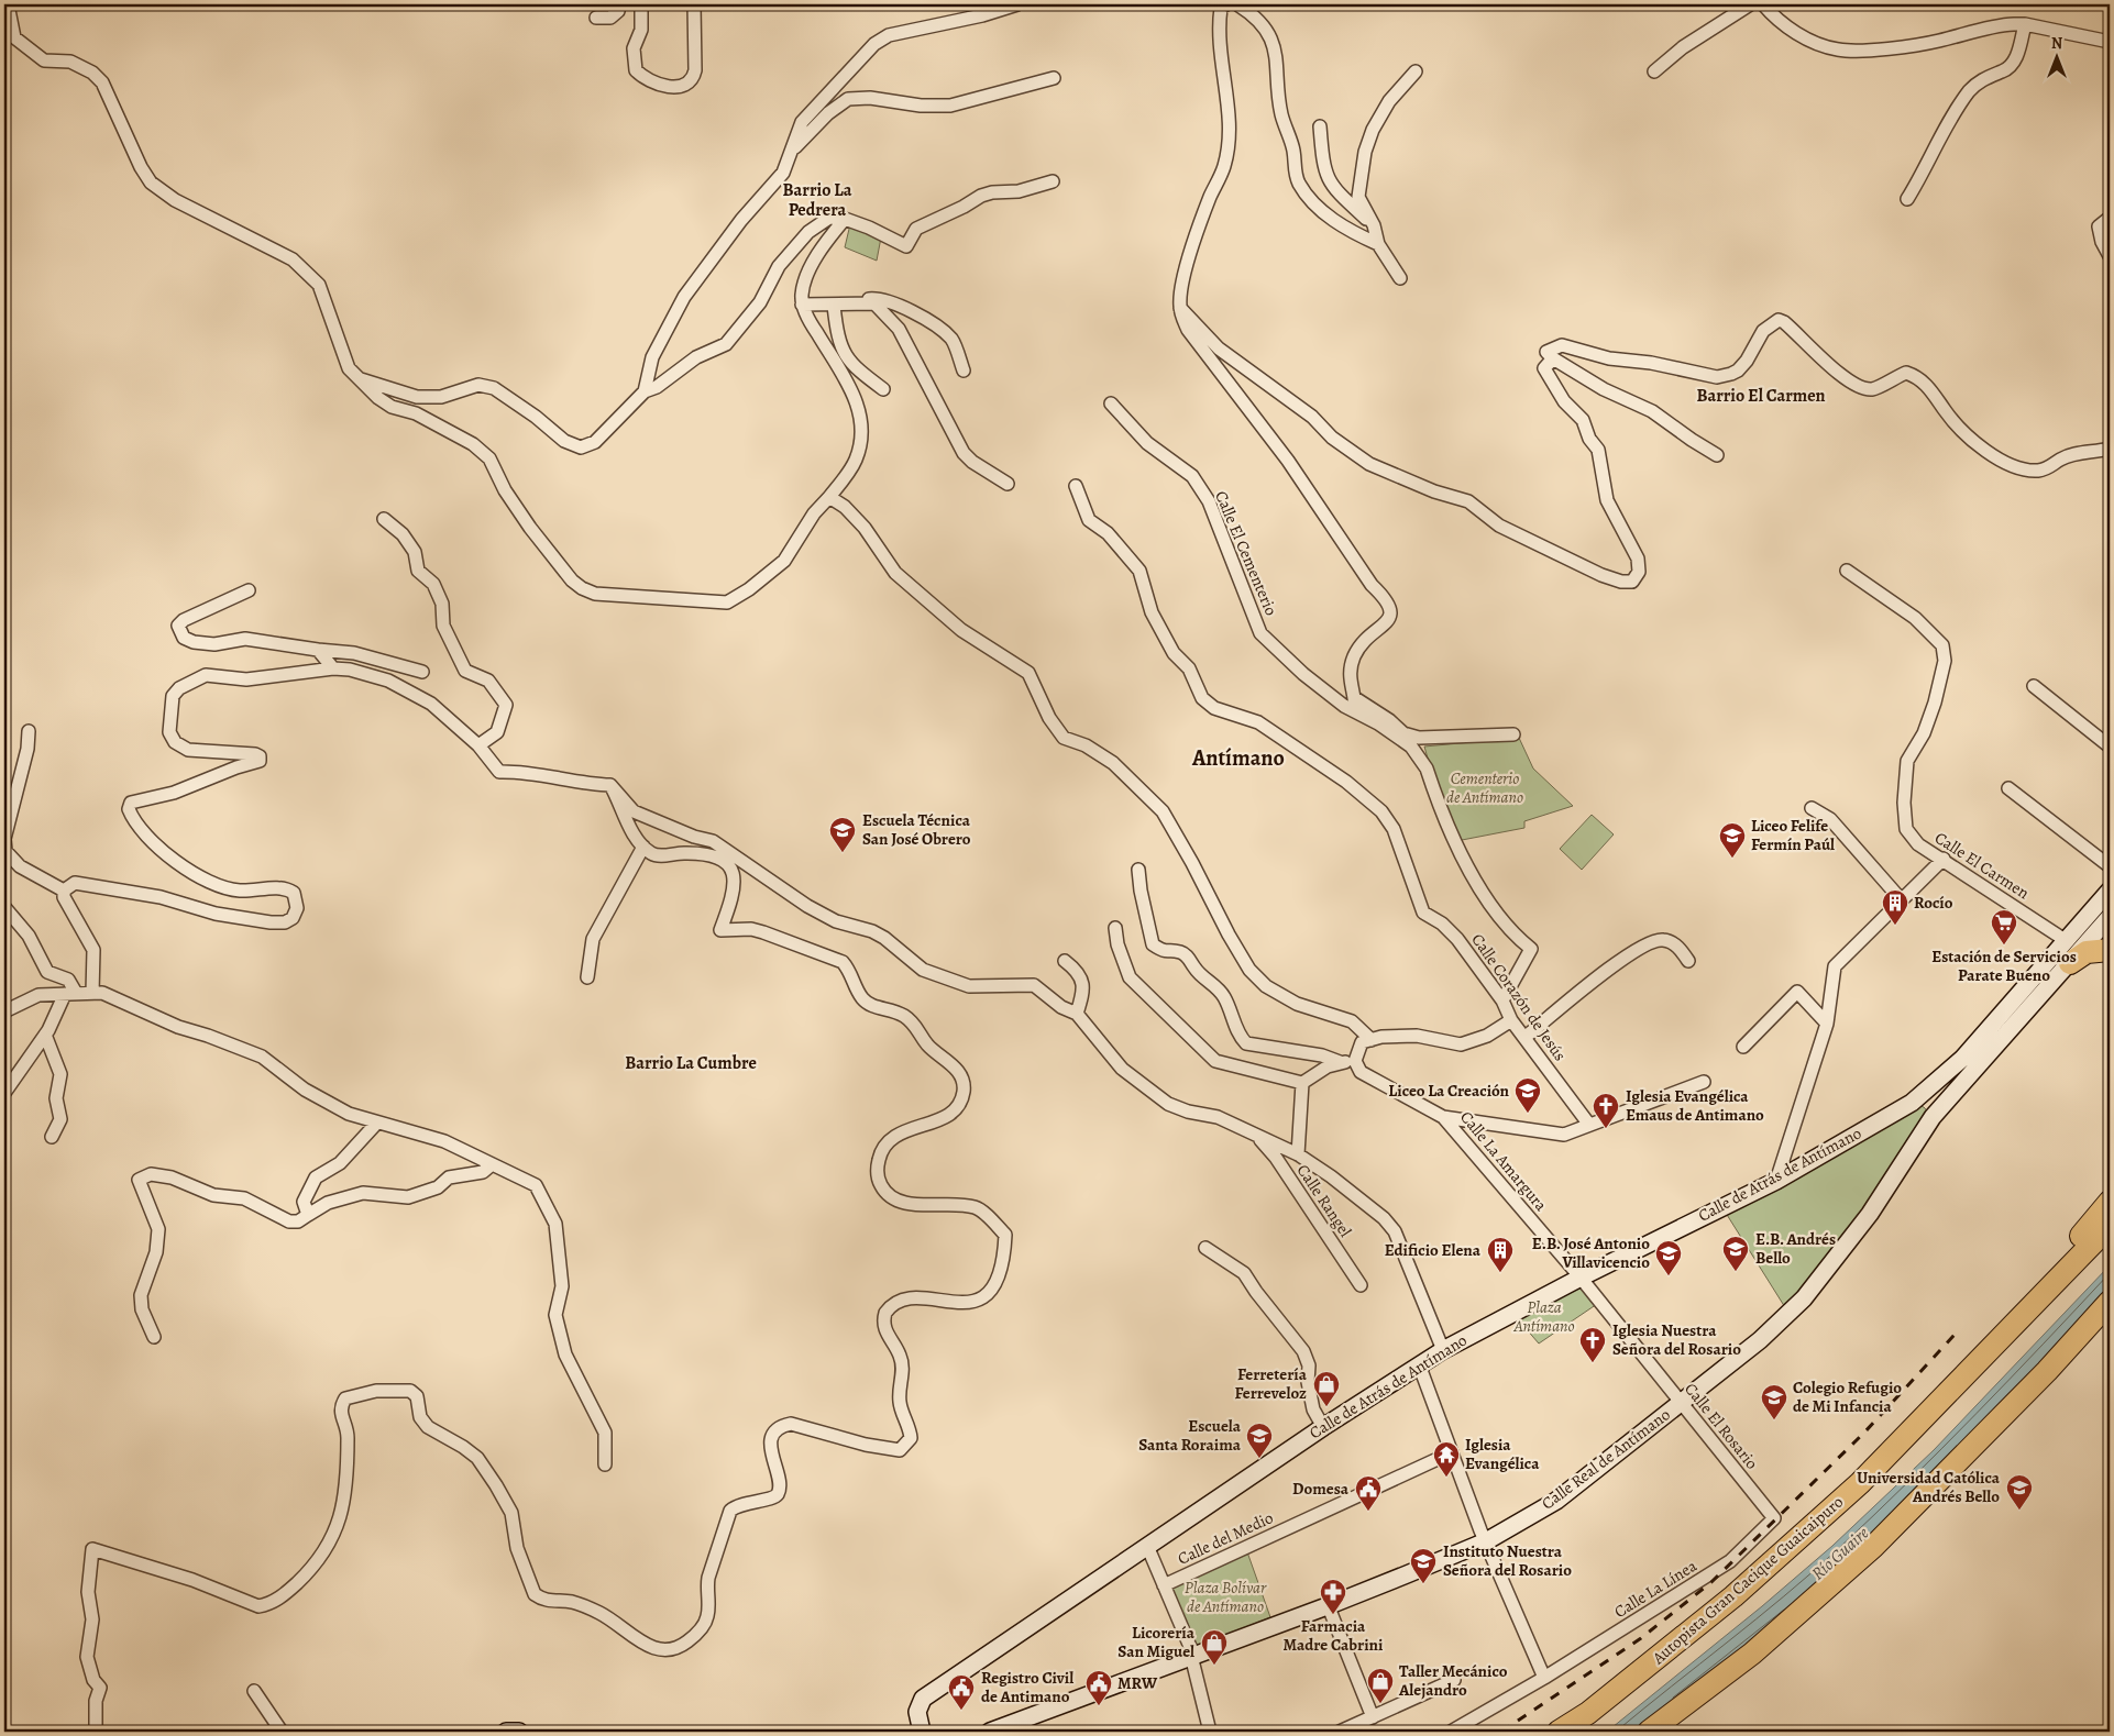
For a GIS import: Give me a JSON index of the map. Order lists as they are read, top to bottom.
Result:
{
  "streets": {
    "highway": ["Autopista Gran Cacique Guaicaipuro"],
    "street": [
      "Calle El Cementerio",
      "Calle El Carmen",
      "Calle Corazón de Jesús",
      "Calle La Amargura",
      "Calle de Atrás de Antímano",
      "Calle Rangel",
      "Calle El Rosario",
      "Calle Real de Antímano",
      "Calle del Medio",
      "Calle La Línea"
    ]
  },
  "crossings": [
    ["Calle El Cementerio", "Calle Corazón de Jesús"],
    ["Calle Corazón de Jesús", "Calle La Amargura"],
    ["Calle La Amargura", "Calle de Atrás de Antímano"],
    ["Calle La Amargura", "Calle El Rosario"],
    ["Calle de Atrás de Antímano", "Calle El Rosario"],
    ["Calle de Atrás de Antímano", "Calle Real de Antímano"],
    ["Calle El Rosario", "Calle Real de Antímano"],
    ["Calle El Rosario", "Calle La Línea"]
  ],
  "districts": [
    "Barrio La Pedrera",
    "Barrio El Carmen",
    "Antímano",
    "Barrio La Cumbre"
  ],
  "water": ["Río Guaire"],
  "parks": ["Cementerio de Antímano", "Plaza Antímano", "Plaza Bolívar de Antímano"],
  "places": {
    "school or university": [
      "Escuela Técnica San José Obrero",
      "Liceo Felife Fermín Paúl",
      "Liceo La Creación",
      "E.B. Andrés Bello",
      "E.B. José Antonio Villavicencio",
      "Colegio Refugio de Mi Infancia",
      "Escuela Santa Roraima",
      "Universidad Católica Andrés Bello",
      "Instituto Nuestra Señora del Rosario"
    ],
    "building": ["Rocío", "Edificio Elena"],
    "supermarket": ["Estación de Servicios Parate Bueno"],
    "church": ["Iglesia Evangélica Emaus de Antimano", "Iglesia Nuestra Señora del Rosario"],
    "shop": ["Ferretería Ferreveloz", "Licorería San Miguel", "Taller Mecánico Alejandro"],
    "temple": ["Iglesia Evangélica"],
    "public building": ["Domesa", "MRW", "Registro Civil de Antimano"],
    "pharmacy": ["Farmacia Madre Cabrini"]
  },
  "north": "top"
}
